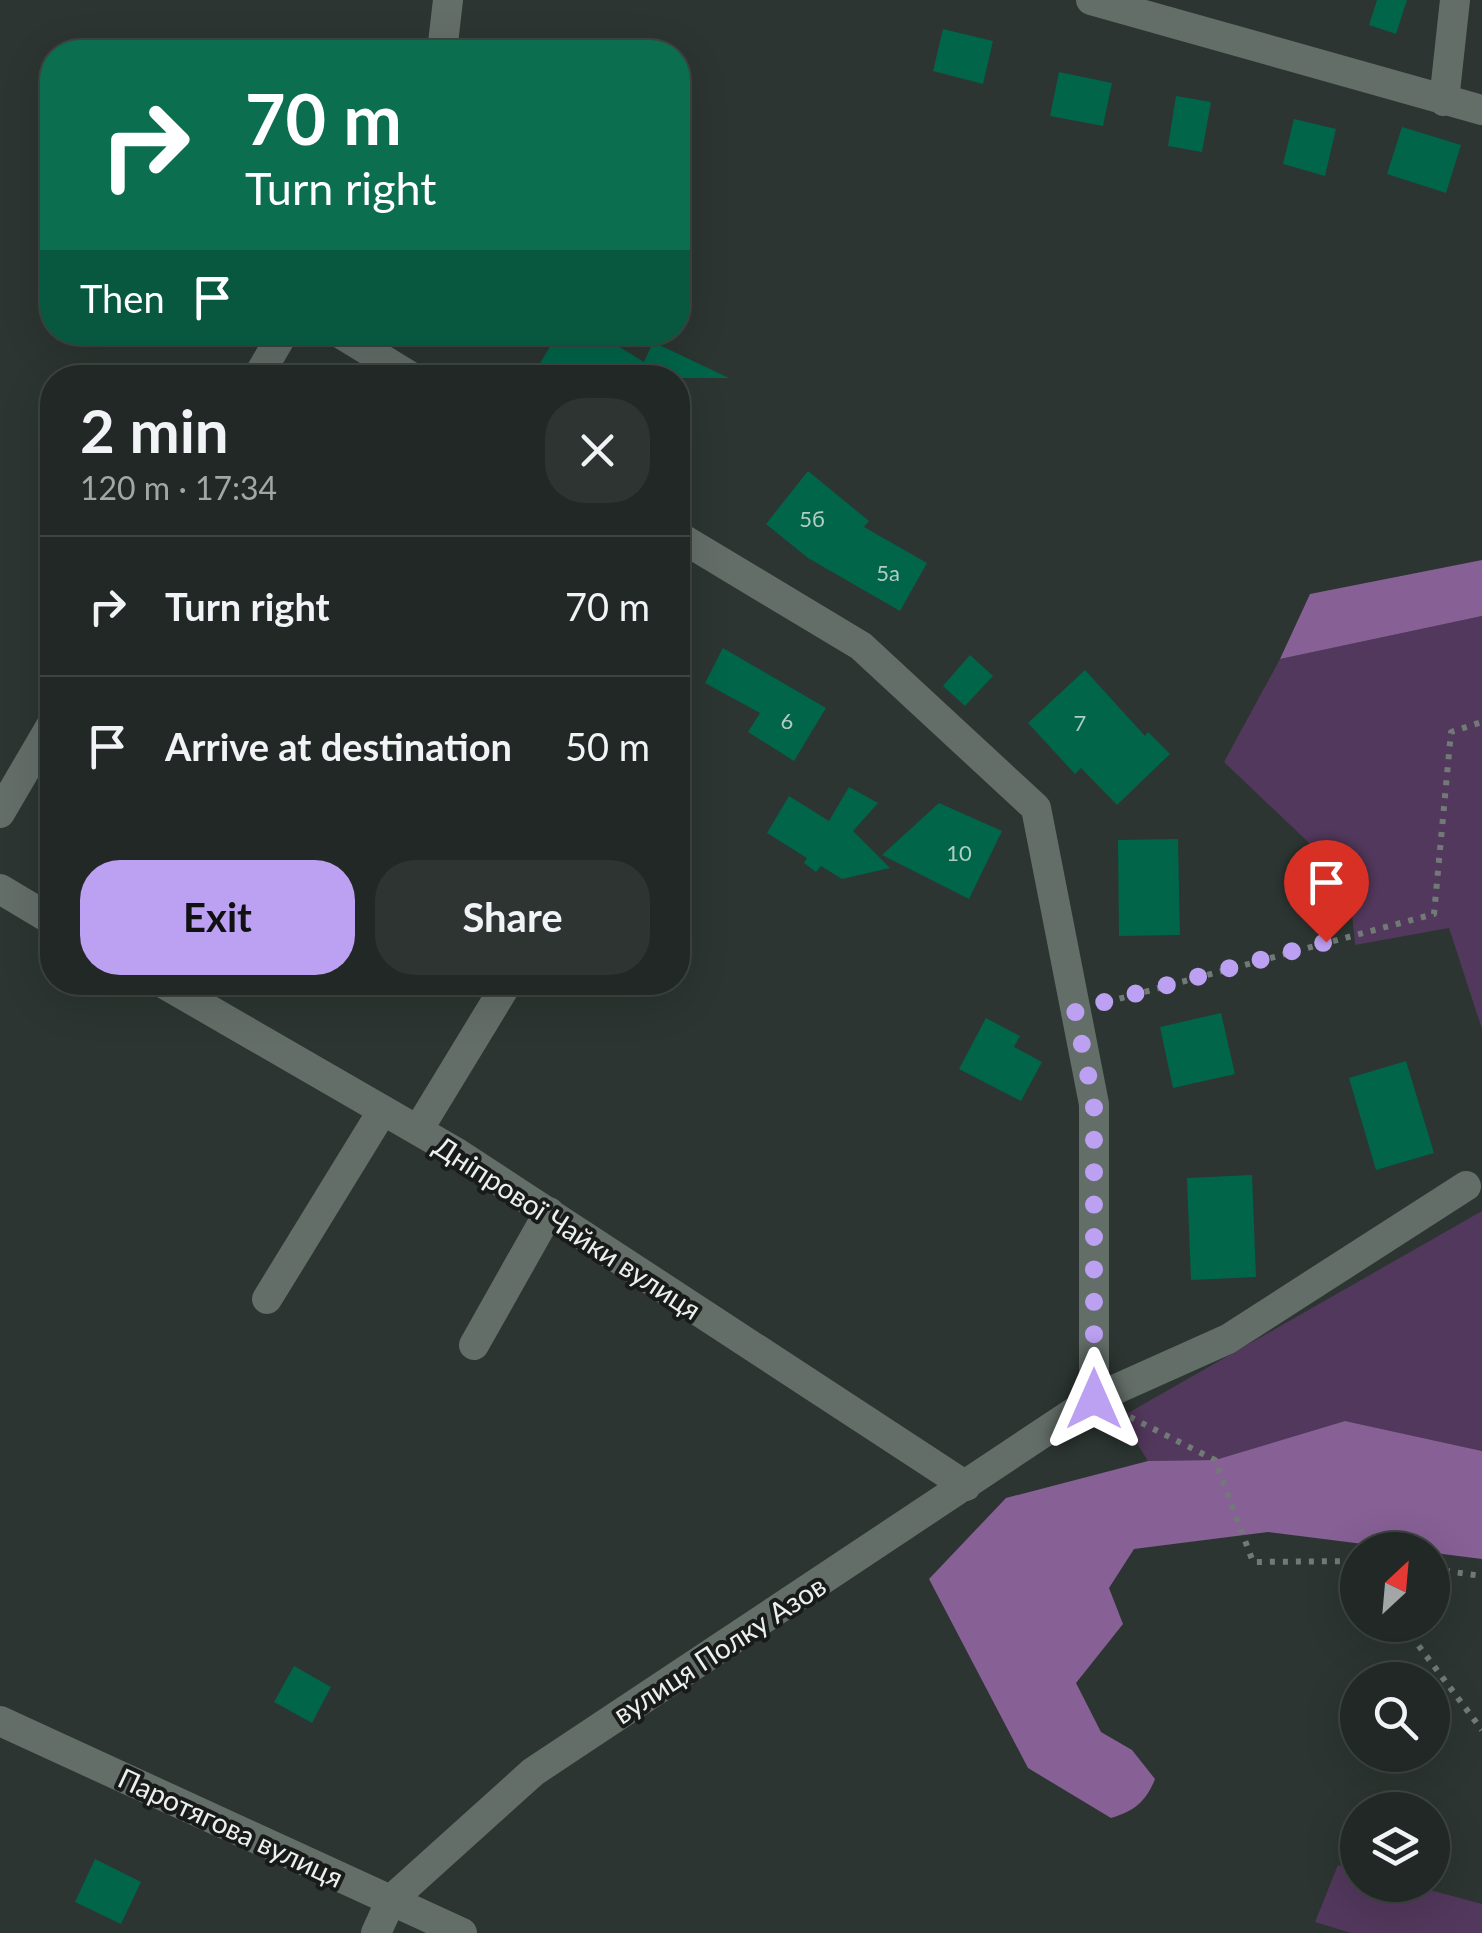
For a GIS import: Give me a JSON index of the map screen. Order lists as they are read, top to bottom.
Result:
{
  "streets": {
    "street": ["Дніпрової Чайки вулиця", "вулиця Полку Азов", "Паротягова вулиця"]
  },
  "crossings": [
    ["Дніпрової Чайки вулиця", "вулиця Полку Азов"],
    ["вулиця Полку Азов", "Паротягова вулиця"]
  ],
  "house_numbers": [
    "5б",
    "5а",
    "6",
    "7",
    "10"
  ],
  "north": "top right",
  "page": {
    "turn": ["70 m", "Turn right"],
    "then": "Then",
    "heading": ["2 min", "120 m · 17:34"],
    "list": [
      {
        "name": "Turn right",
        "value": "70 m"
      },
      {
        "name": "Arrive at destination",
        "value": "50 m"
      }
    ],
    "buttons": ["Exit", "Share"]
  }
}
